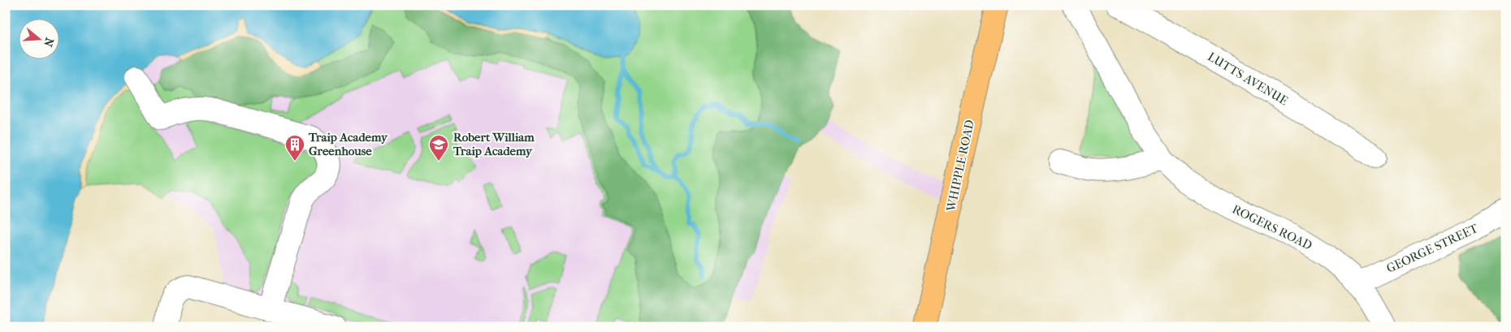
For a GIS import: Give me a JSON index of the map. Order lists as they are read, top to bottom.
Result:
{
  "streets": {
    "main road": ["WHIPPLE ROAD"],
    "street": ["LUTTS AVENUE", "ROGERS ROAD", "GEORGE STREET"]
  },
  "crossings": [
    ["ROGERS ROAD", "GEORGE STREET"]
  ],
  "places": {
    "building": ["Traip Academy Greenhouse"],
    "school or university": ["Robert William Traip Academy"]
  },
  "north": "right"
}
